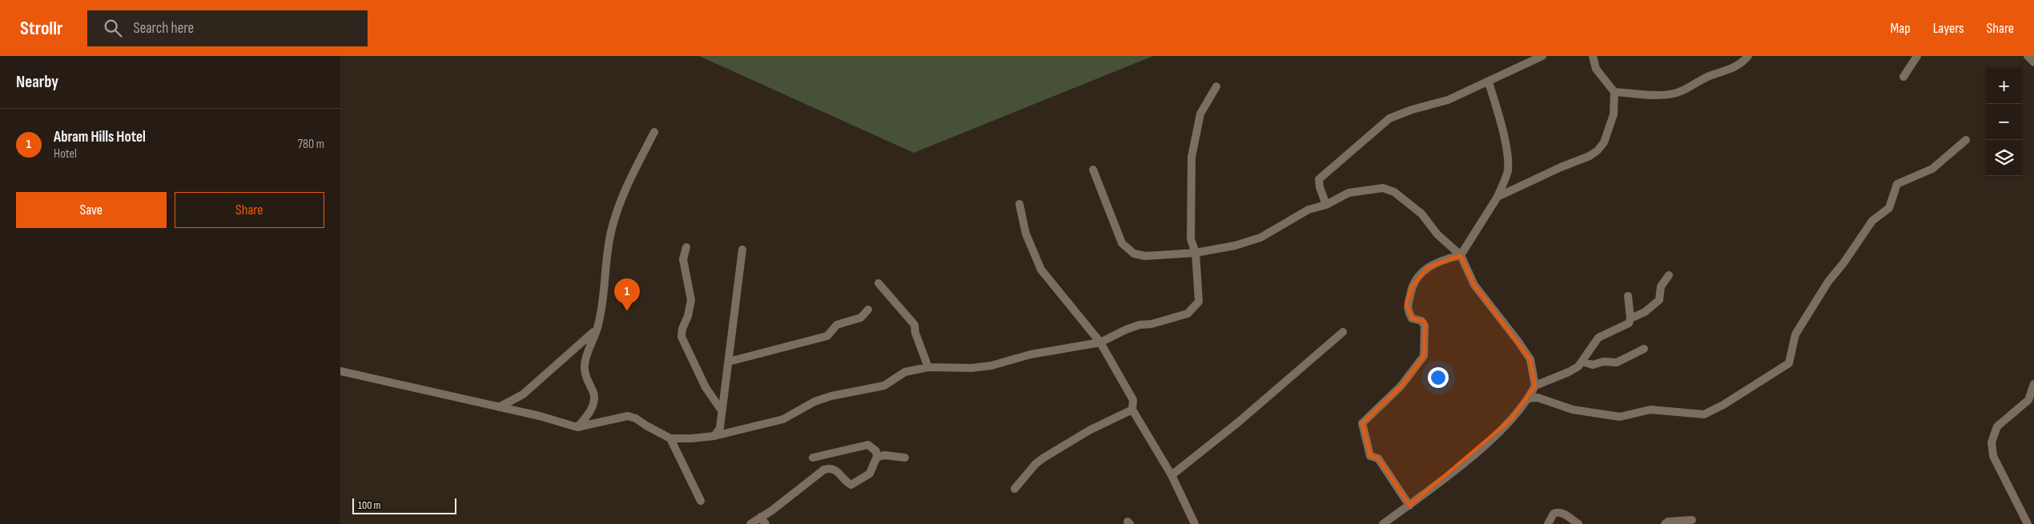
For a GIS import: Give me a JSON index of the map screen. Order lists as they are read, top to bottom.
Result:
{
  "scale_bar": "100 m",
  "page": {
    "header": "Strollr",
    "search": "Search here",
    "nav": ["Map", "Layers", "Share"],
    "heading": "Nearby",
    "map_buttons": ["+", "−"],
    "list": [
      {
        "mark": "1",
        "name": "Abram Hills Hotel",
        "note": "Hotel",
        "value": "780 m"
      }
    ],
    "buttons": ["Save", "Share"],
    "pins": "1",
    "scale": "100 m"
  }
}
